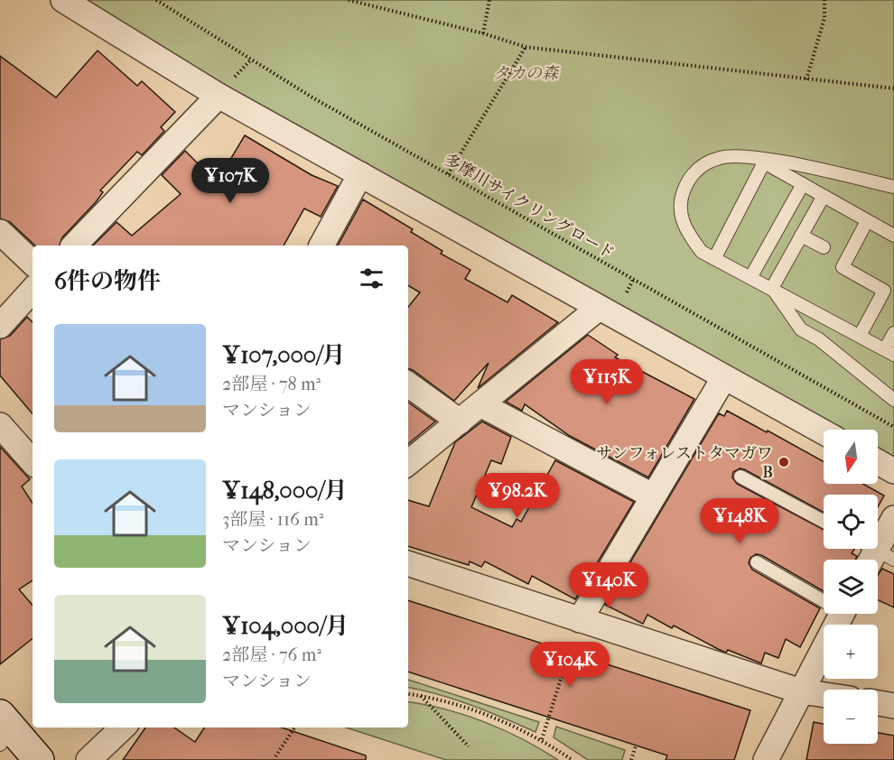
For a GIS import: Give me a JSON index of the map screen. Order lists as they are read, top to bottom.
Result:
{
  "streets": {
    "path": ["多摩川サイクリングロード"]
  },
  "parks": ["タカの森"],
  "places": ["サンフォレストタマガワ B"],
  "north": "bottom",
  "page": {
    "price": [
      "¥107K",
      "¥115K",
      "¥98.2K",
      "¥148K",
      "¥140K",
      "¥104K"
    ],
    "heading": "6件の物件",
    "list": [
      {
        "name": "¥107,000/月",
        "note": "2部屋 · 78 m² · マンション"
      },
      {
        "name": "¥148,000/月",
        "note": "3部屋 · 116 m² · マンション"
      },
      {
        "name": "¥104,000/月",
        "note": "2部屋 · 76 m² · マンション"
      }
    ],
    "map_buttons": ["+", "−"]
  }
}
